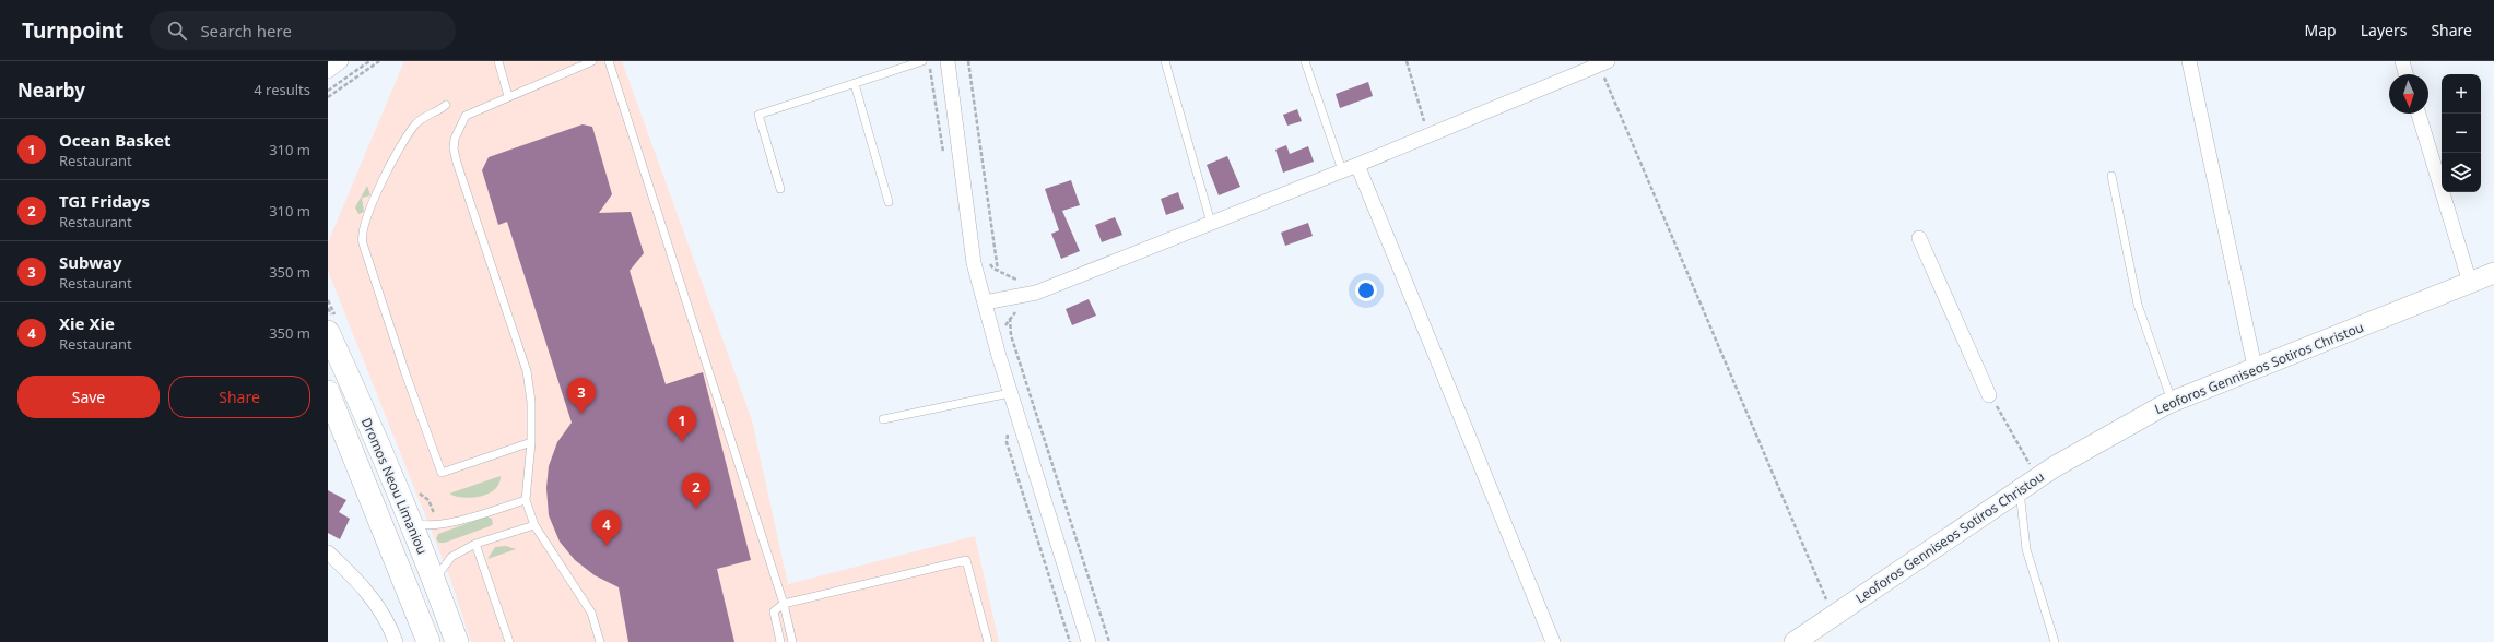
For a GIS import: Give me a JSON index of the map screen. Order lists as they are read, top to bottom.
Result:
{
  "streets": {
    "main road": ["Leoforos Genniseos Sotiros Christou", "Dromos Neou Limaniou"]
  },
  "north": "bottom",
  "page": {
    "header": "Turnpoint",
    "search": "Search here",
    "nav": ["Map", "Layers", "Share"],
    "heading": ["Nearby", "4 results"],
    "map_buttons": ["+", "−"],
    "list": [
      {
        "mark": "1",
        "name": "Ocean Basket",
        "note": "Restaurant",
        "value": "310 m"
      },
      {
        "mark": "2",
        "name": "TGI Fridays",
        "note": "Restaurant",
        "value": "310 m"
      },
      {
        "mark": "3",
        "name": "Subway",
        "note": "Restaurant",
        "value": "350 m"
      },
      {
        "mark": "4",
        "name": "Xie Xie",
        "note": "Restaurant",
        "value": "350 m"
      }
    ],
    "buttons": ["Save", "Share"],
    "pins": [
      "3",
      "1",
      "2",
      "4"
    ]
  }
}
